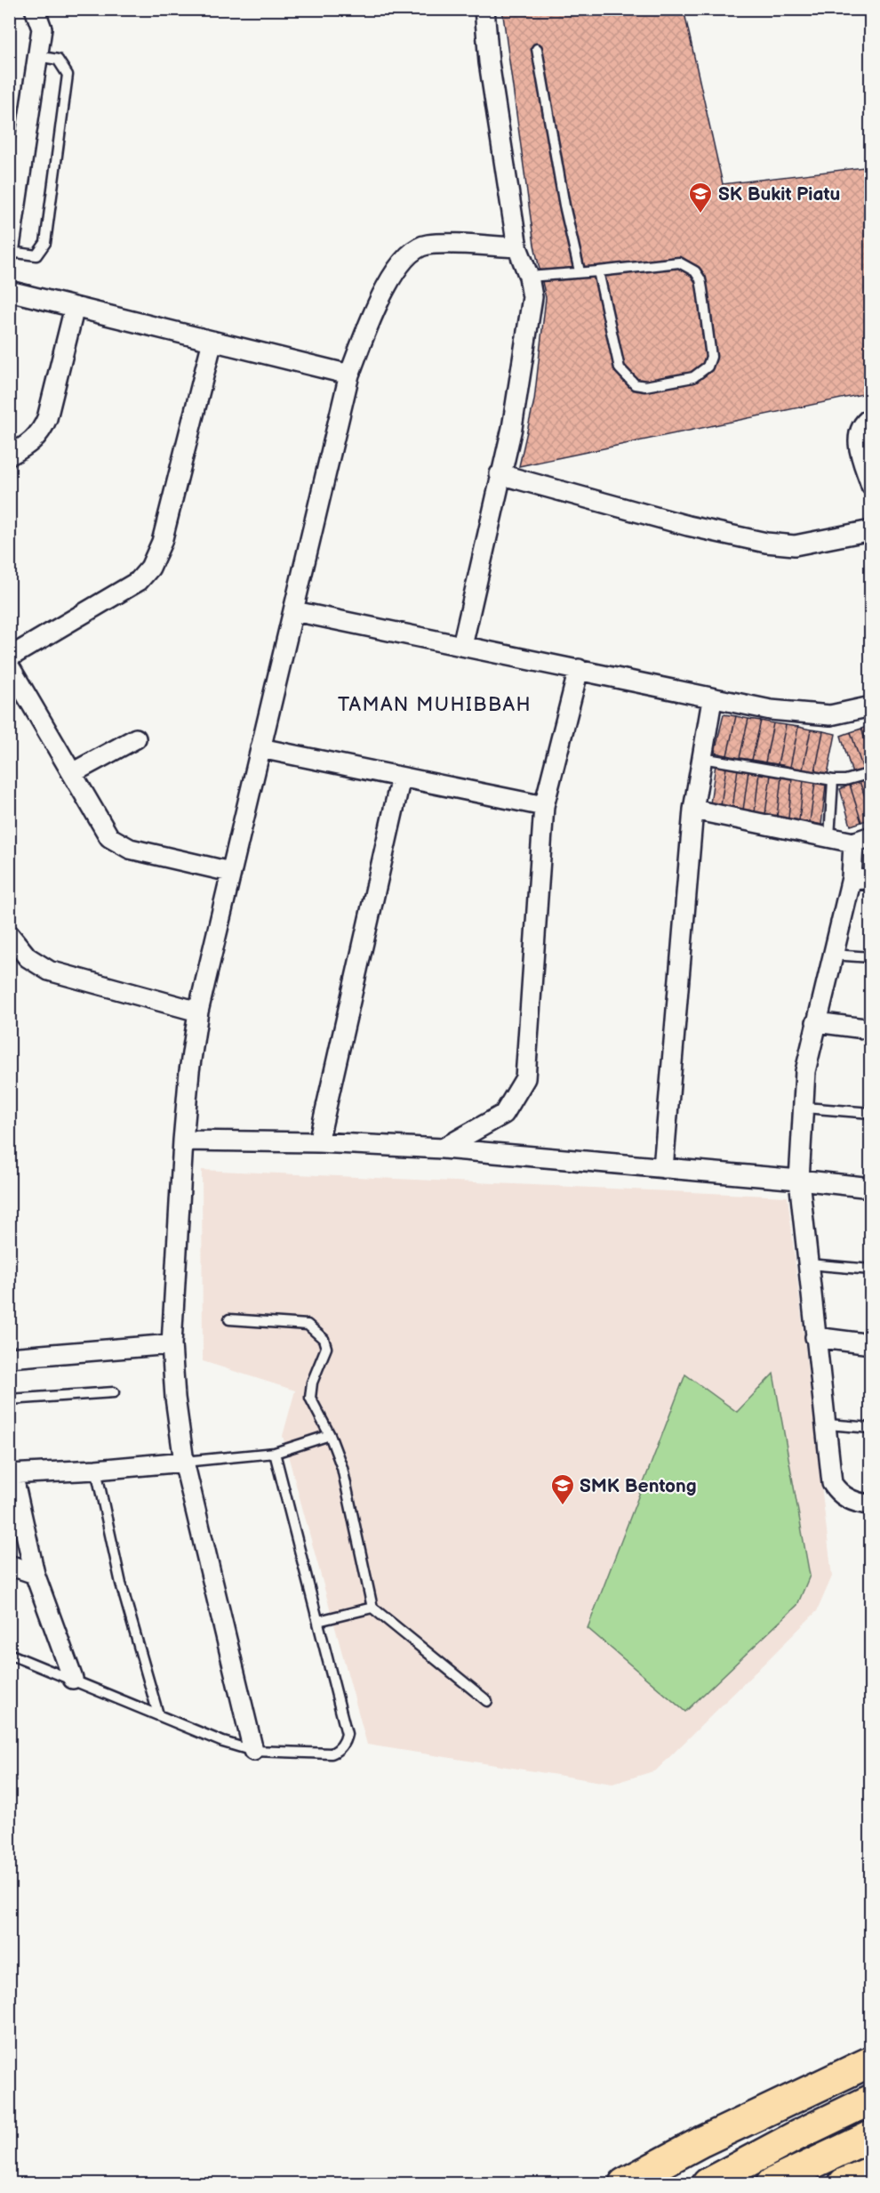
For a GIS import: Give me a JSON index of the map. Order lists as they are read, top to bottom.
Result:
{
  "districts": ["TAMAN MUHIBBAH"],
  "places": {
    "school or university": ["SK Bukit Piatu", "SMK Bentong"]
  }
}
